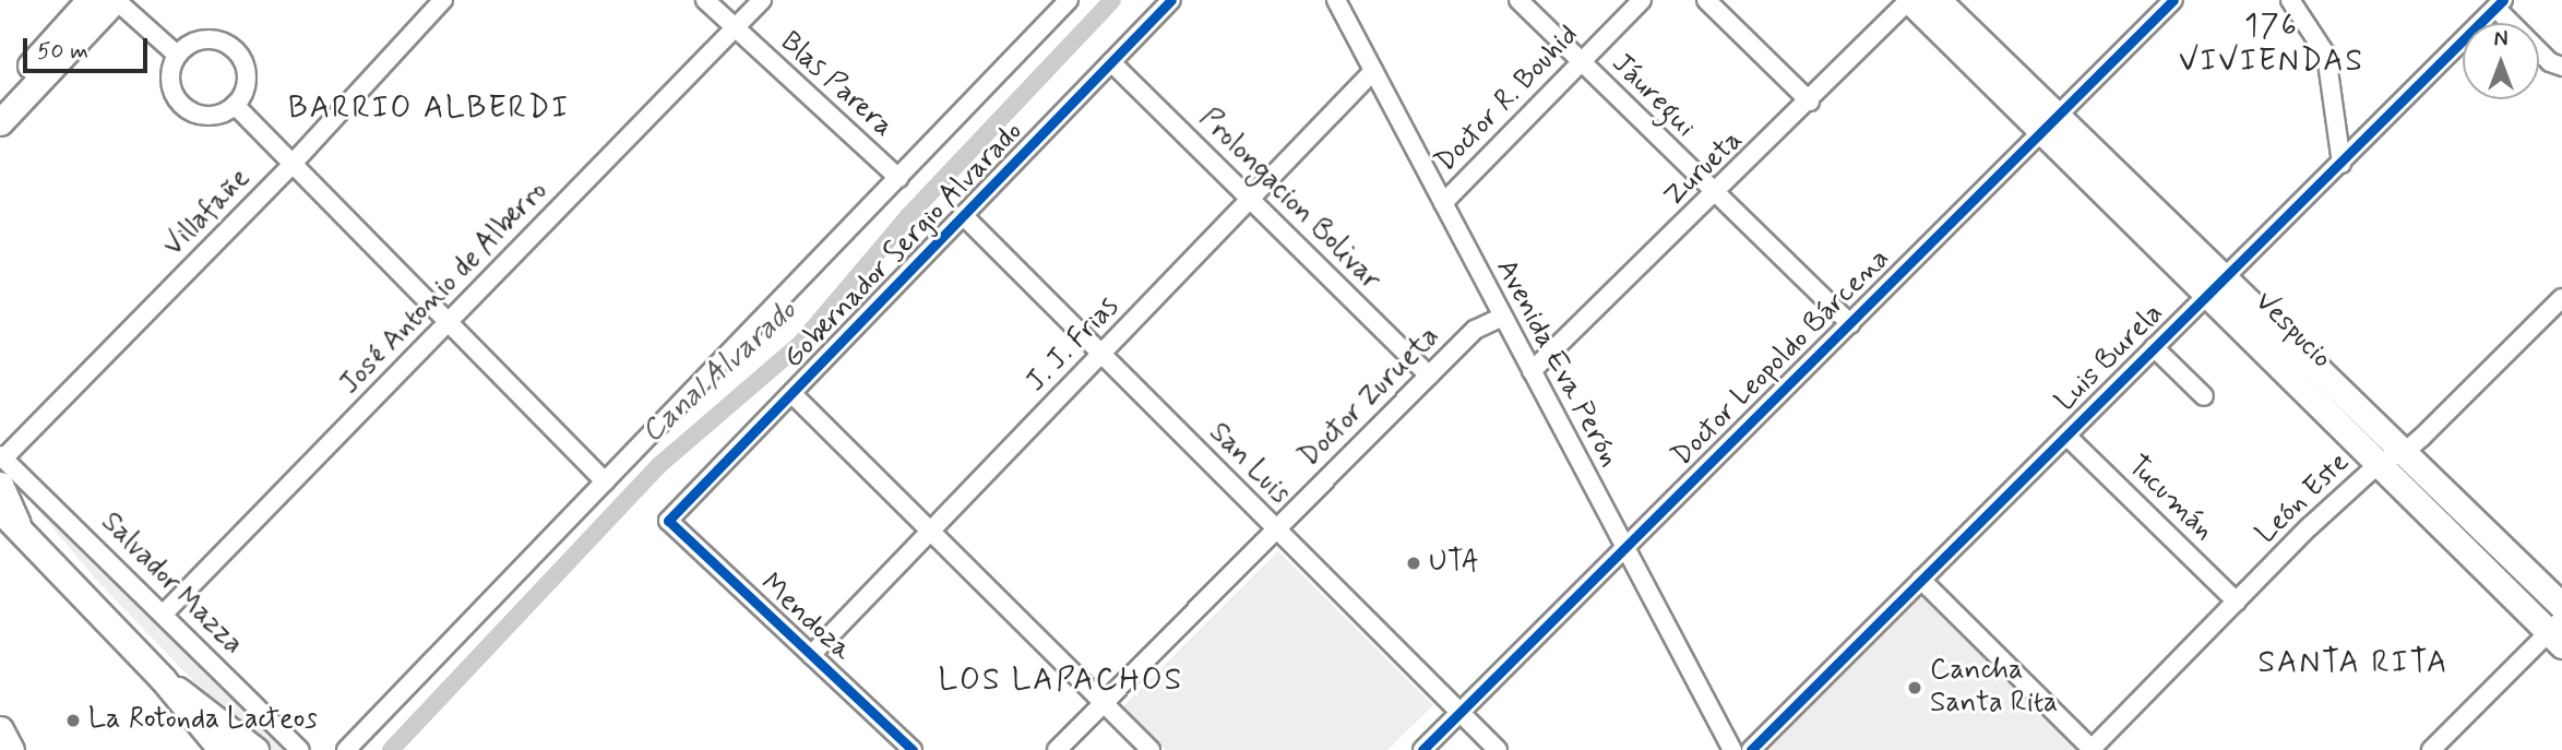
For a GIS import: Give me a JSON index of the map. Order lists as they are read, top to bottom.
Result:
{
  "streets": {
    "street": [
      "Blas Parera",
      "Jáuregui",
      "Doctor R. Bouhid",
      "Zurueta",
      "Prolongacion Bolivar",
      "Villafañe",
      "Gobernador Sergio Alvarado",
      "José Antonio de Alberro",
      "Vespucio",
      "J. J. Frias",
      "Doctor Leopoldo Bárcena",
      "Luis Burela",
      "Avenida Eva Perón",
      "Doctor Zurueta",
      "San Luis",
      "Tucumán",
      "León Este",
      "Salvador Mazza",
      "Mendoza"
    ]
  },
  "crossings": [
    ["Blas Parera", "Gobernador Sergio Alvarado"],
    ["Blas Parera", "José Antonio de Alberro"],
    ["Jáuregui", "Doctor R. Bouhid"],
    ["Jáuregui", "Zurueta"],
    ["Jáuregui", "Doctor Leopoldo Bárcena"],
    ["Doctor R. Bouhid", "Avenida Eva Perón"],
    ["Zurueta", "Vespucio"],
    ["Zurueta", "Avenida Eva Perón"],
    ["Prolongacion Bolivar", "Gobernador Sergio Alvarado"],
    ["Prolongacion Bolivar", "J. J. Frias"],
    ["Prolongacion Bolivar", "Doctor Zurueta"],
    ["Villafañe", "Salvador Mazza"],
    ["Gobernador Sergio Alvarado", "San Luis"],
    ["Gobernador Sergio Alvarado", "Mendoza"],
    ["José Antonio de Alberro", "Salvador Mazza"],
    ["Vespucio", "Doctor Leopoldo Bárcena"],
    ["Vespucio", "Luis Burela"],
    ["Vespucio", "León Este"],
    ["J. J. Frias", "Avenida Eva Perón"],
    ["J. J. Frias", "San Luis"],
    ["J. J. Frias", "Mendoza"],
    ["Doctor Leopoldo Bárcena", "Avenida Eva Perón"],
    ["Doctor Leopoldo Bárcena", "San Luis"],
    ["Luis Burela", "Tucumán"],
    ["Avenida Eva Perón", "Doctor Zurueta"],
    ["Doctor Zurueta", "San Luis"],
    ["Tucumán", "León Este"]
  ],
  "districts": [
    "176 VIVIENDAS",
    "BARRIO ALBERDI",
    "SANTA RITA",
    "LOS LAPACHOS"
  ],
  "water": ["Canal Alvarado"],
  "places": ["UTA", "Cancha Santa Rita", "La Rotonda Lacteos"],
  "scale_bar": "50 m",
  "north": "top"
}
